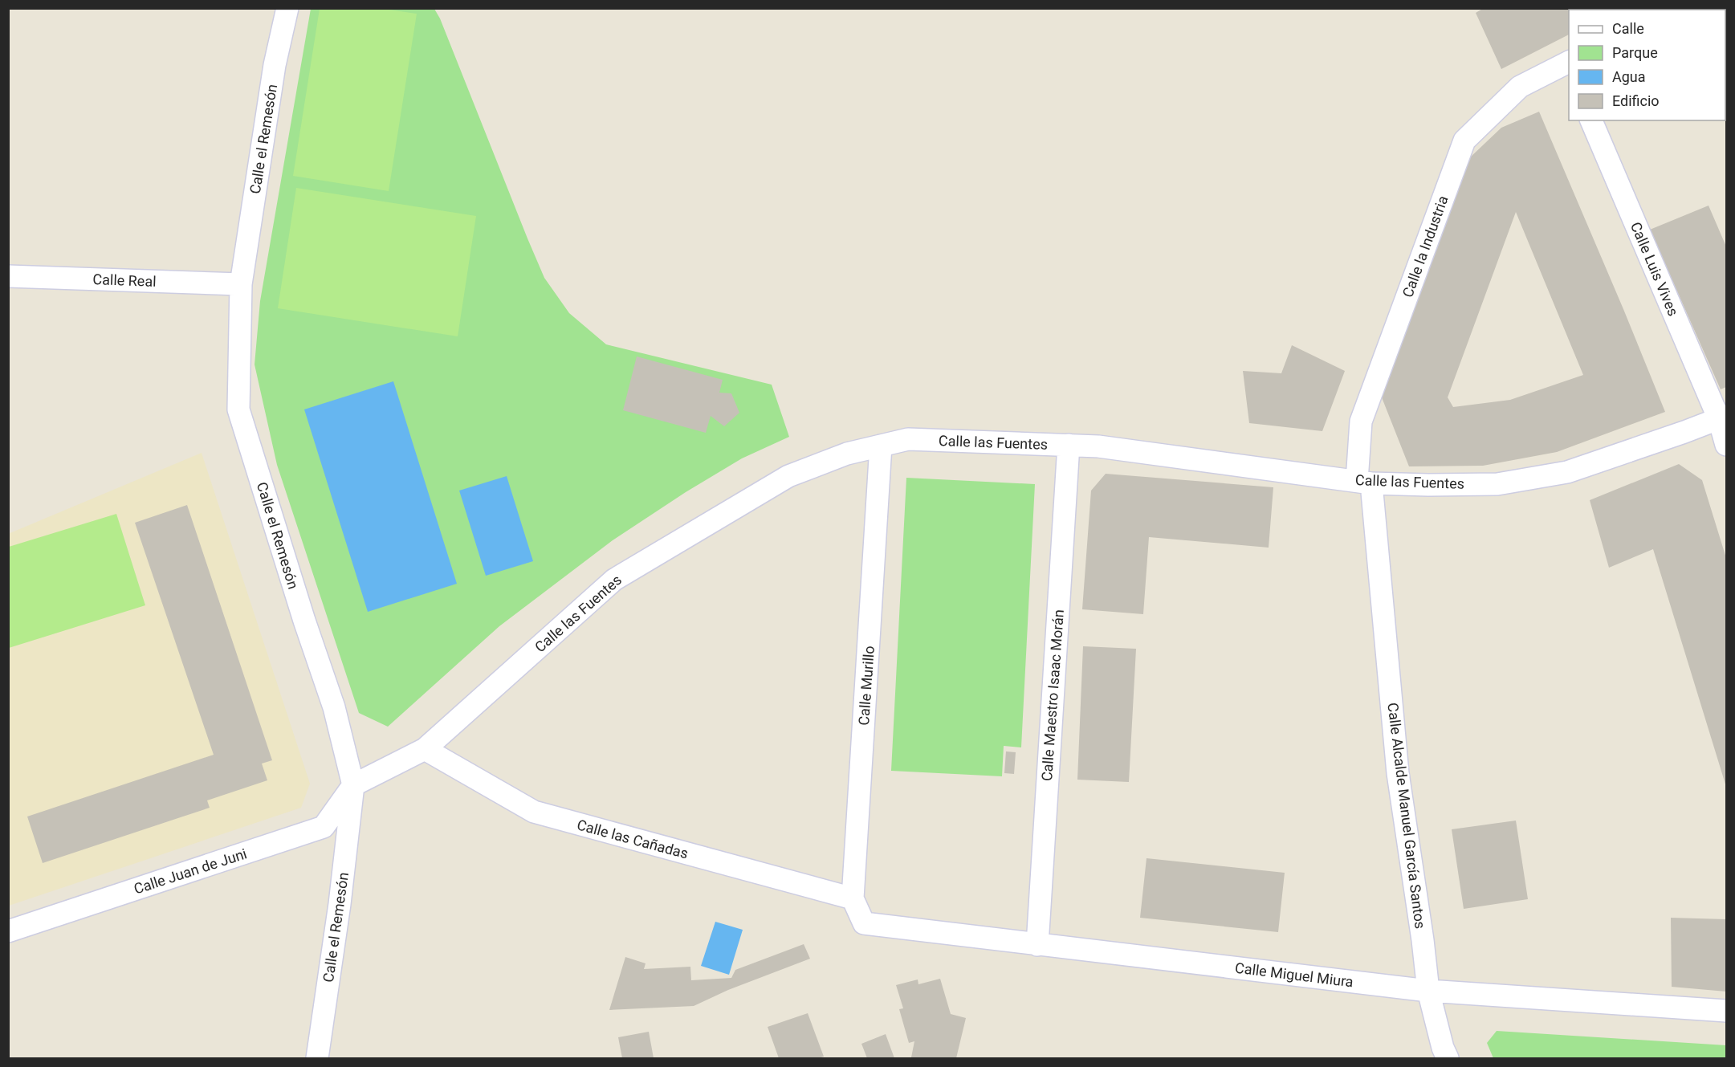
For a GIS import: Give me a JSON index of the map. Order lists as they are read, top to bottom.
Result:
{
  "streets": {
    "street": [
      "Calle el Remesón",
      "Calle la Industria",
      "Calle Luis Vives",
      "Calle Real",
      "Calle las Fuentes",
      "Calle Murillo",
      "Calle Maestro Isaac Morán",
      "Calle Alcalde Manuel García Santos",
      "Calle las Cañadas",
      "Calle Juan de Juni",
      "Calle Miguel Miura"
    ]
  },
  "crossings": [
    ["Calle el Remesón", "Calle Real"],
    ["Calle el Remesón", "Calle las Fuentes"],
    ["Calle el Remesón", "Calle Juan de Juni"],
    ["Calle la Industria", "Calle las Fuentes"],
    ["Calle la Industria", "Calle Alcalde Manuel García Santos"],
    ["Calle Luis Vives", "Calle las Fuentes"],
    ["Calle las Fuentes", "Calle Murillo"],
    ["Calle las Fuentes", "Calle Maestro Isaac Morán"],
    ["Calle las Fuentes", "Calle Alcalde Manuel García Santos"],
    ["Calle las Fuentes", "Calle las Cañadas"],
    ["Calle las Fuentes", "Calle Juan de Juni"],
    ["Calle Murillo", "Calle las Cañadas"],
    ["Calle Murillo", "Calle Miguel Miura"],
    ["Calle Maestro Isaac Morán", "Calle Miguel Miura"],
    ["Calle Alcalde Manuel García Santos", "Calle Miguel Miura"]
  ],
  "legend": [
    "Calle",
    "Parque",
    "Agua",
    "Edificio"
  ]
}
